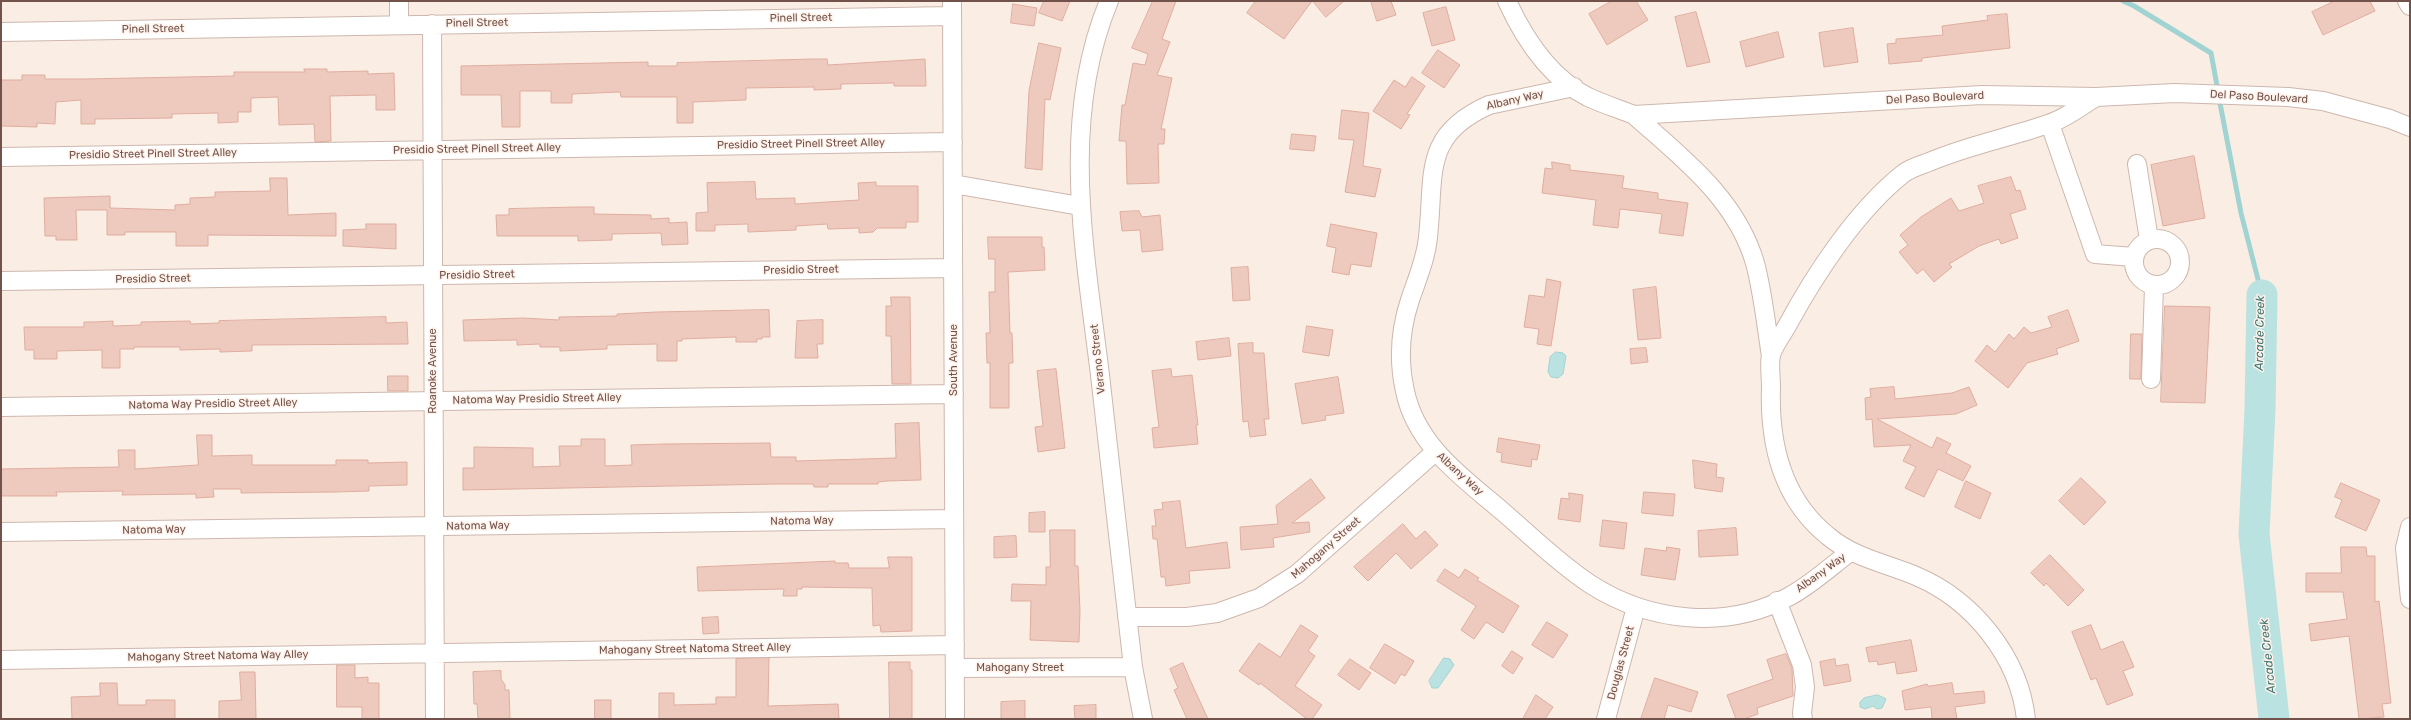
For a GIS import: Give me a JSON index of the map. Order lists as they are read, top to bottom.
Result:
{
  "streets": {
    "street": [
      "Pinell Street",
      "Del Paso Boulevard",
      "Albany Way",
      "Presidio Street Pinell Street Alley",
      "Presidio Street",
      "Verano Street",
      "South Avenue",
      "Roanoke Avenue",
      "Natoma Way Presidio Street Alley",
      "Natoma Way",
      "Mahogany Street",
      "Mahogany Street Natoma Street Alley",
      "Mahogany Street Natoma Way Alley",
      "Douglas Street"
    ]
  },
  "crossings": [
    ["Pinell Street", "South Avenue"],
    ["Pinell Street", "Roanoke Avenue"],
    ["Del Paso Boulevard", "Albany Way"],
    ["Albany Way", "Mahogany Street"],
    ["Albany Way", "Douglas Street"],
    ["Presidio Street Pinell Street Alley", "South Avenue"],
    ["Presidio Street Pinell Street Alley", "Roanoke Avenue"],
    ["Presidio Street", "South Avenue"],
    ["Presidio Street", "Roanoke Avenue"],
    ["Verano Street", "Mahogany Street"],
    ["South Avenue", "Natoma Way Presidio Street Alley"],
    ["South Avenue", "Natoma Way"],
    ["South Avenue", "Mahogany Street"],
    ["South Avenue", "Mahogany Street Natoma Street Alley"],
    ["Roanoke Avenue", "Natoma Way Presidio Street Alley"],
    ["Roanoke Avenue", "Natoma Way"],
    ["Roanoke Avenue", "Mahogany Street Natoma Street Alley"],
    ["Roanoke Avenue", "Mahogany Street Natoma Way Alley"],
    ["Mahogany Street Natoma Street Alley", "Mahogany Street Natoma Way Alley"]
  ],
  "water": ["Arcade Creek"]
}
